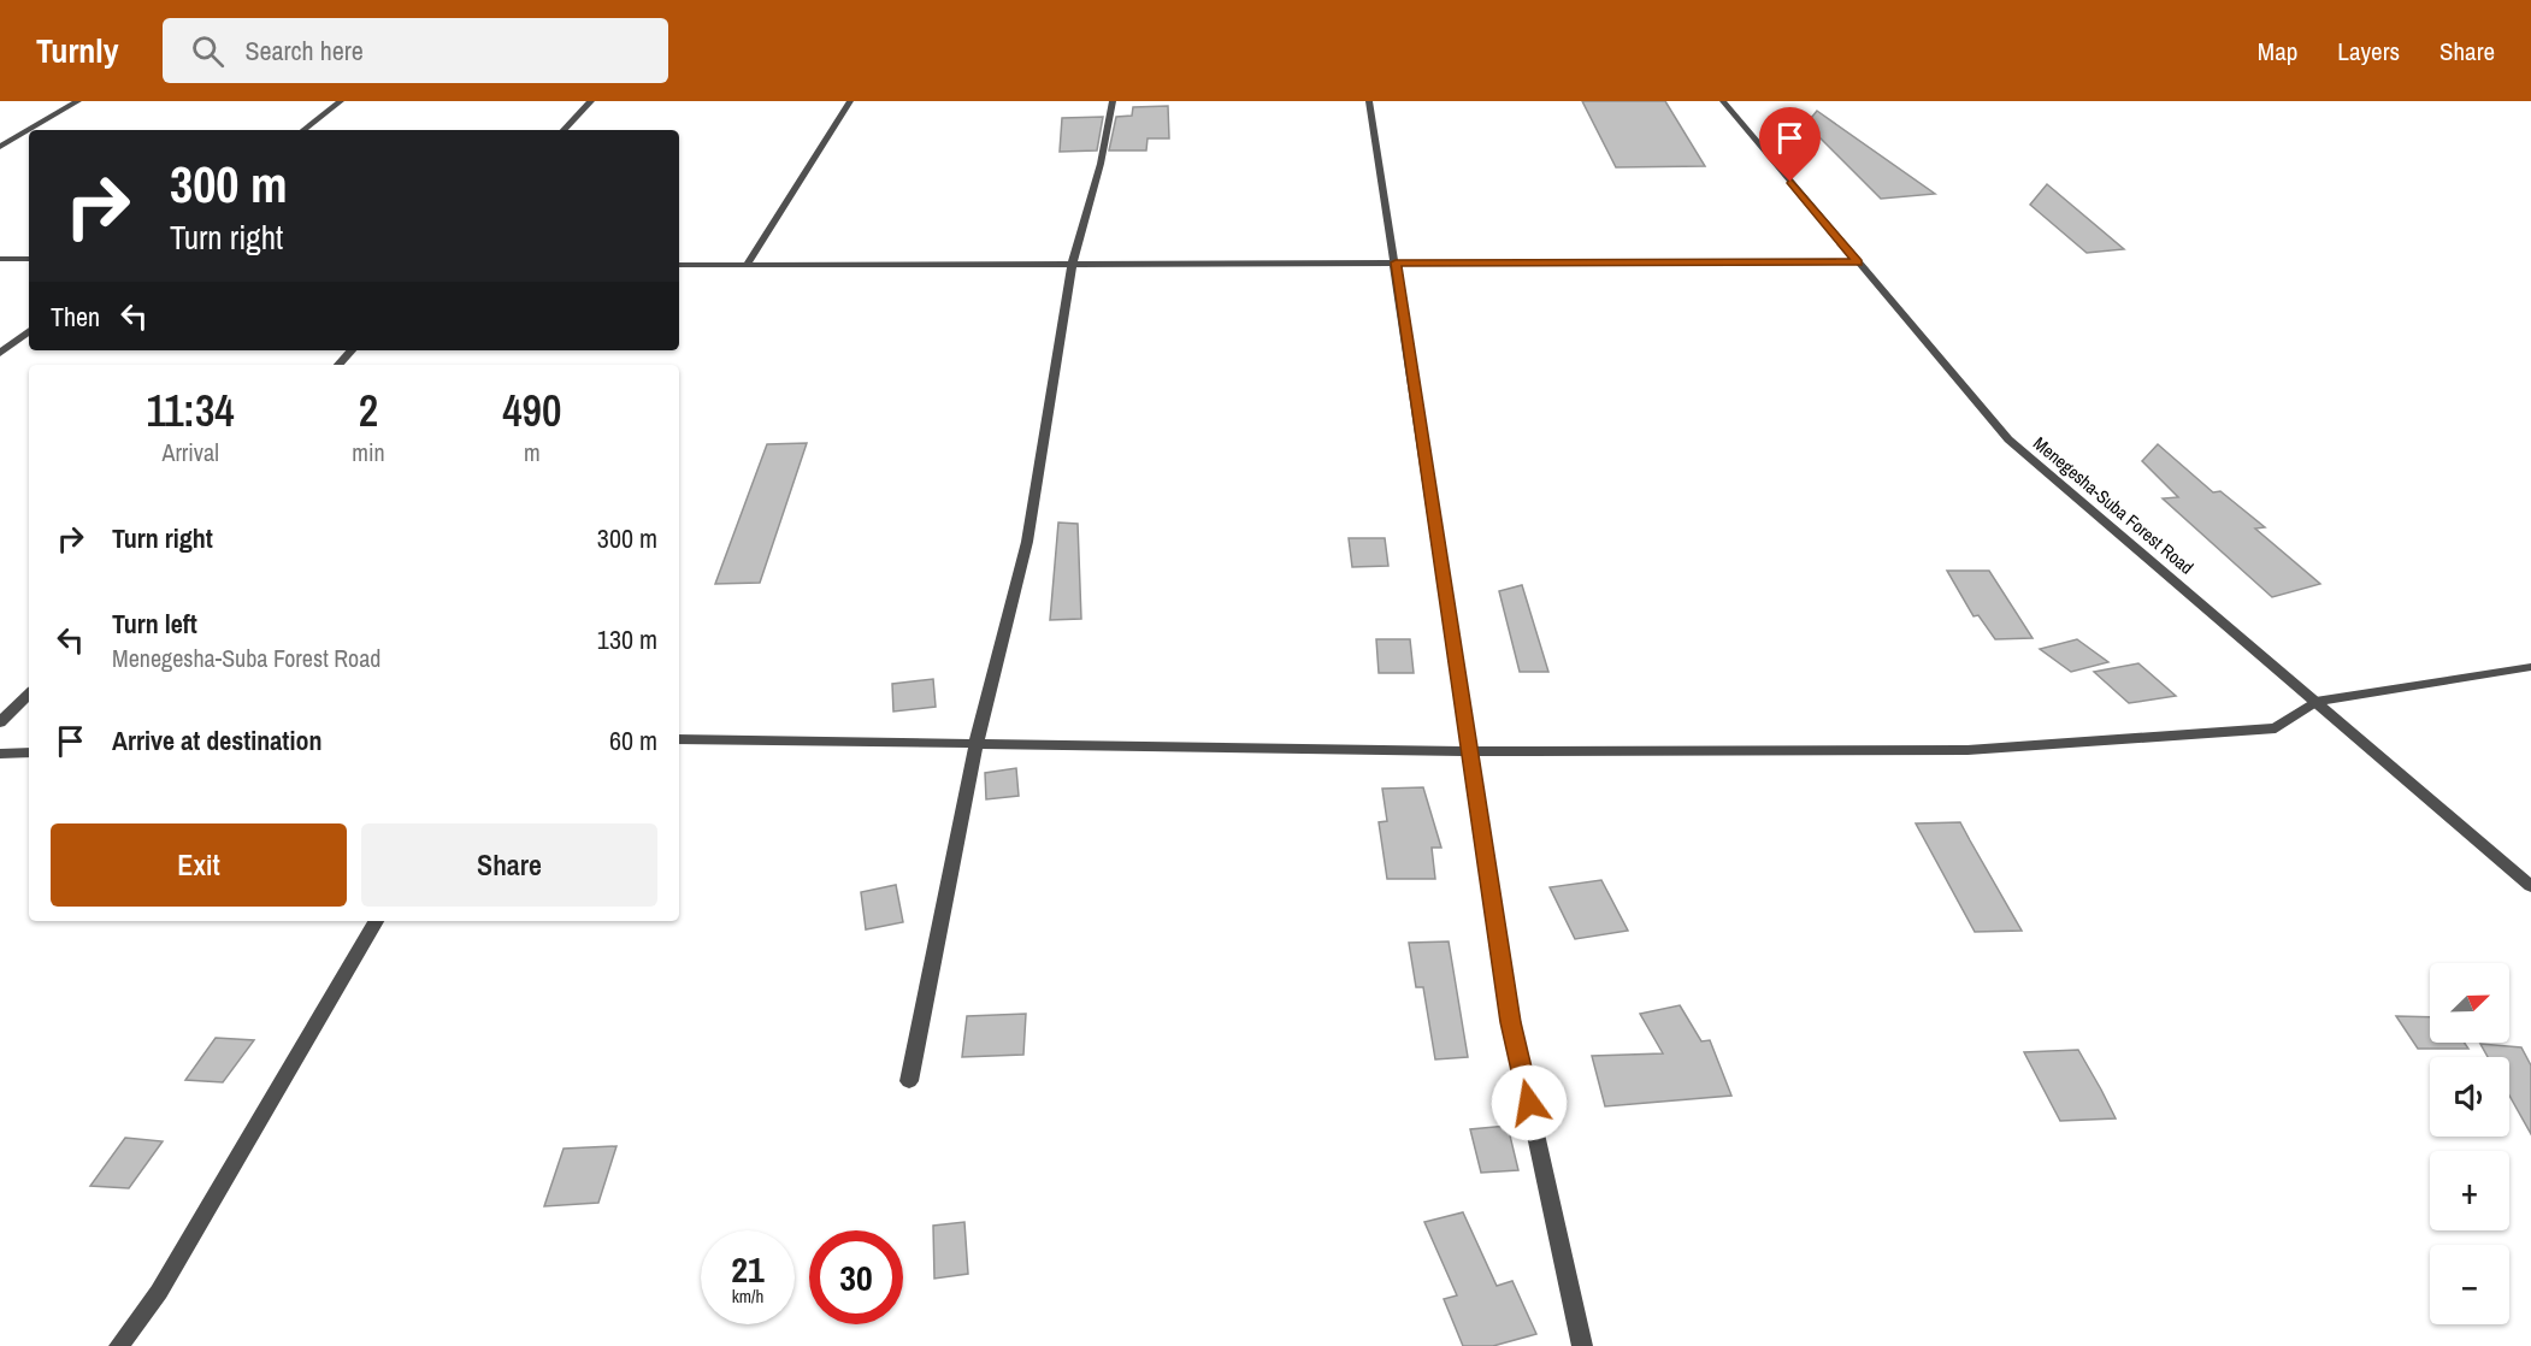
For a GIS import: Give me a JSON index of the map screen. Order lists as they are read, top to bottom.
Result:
{
  "streets": {
    "street": ["Menegesha-Suba Forest Road"]
  },
  "north": "top right",
  "page": {
    "header": "Turnly",
    "search": "Search here",
    "nav": ["Map", "Layers", "Share"],
    "turn": ["300 m", "Turn right"],
    "then": "Then",
    "eta": [
      "11:34",
      "Arrival",
      "2",
      "min",
      "490",
      "m"
    ],
    "list": [
      {
        "name": "Turn right",
        "value": "300 m"
      },
      {
        "name": "Turn left",
        "note": "Menegesha-Suba Forest Road",
        "value": "130 m"
      },
      {
        "name": "Arrive at destination",
        "value": "60 m"
      }
    ],
    "buttons": ["Exit", "Share"],
    "map_buttons": ["+", "−"],
    "speed": "21 km/h",
    "limit": "30"
  }
}
